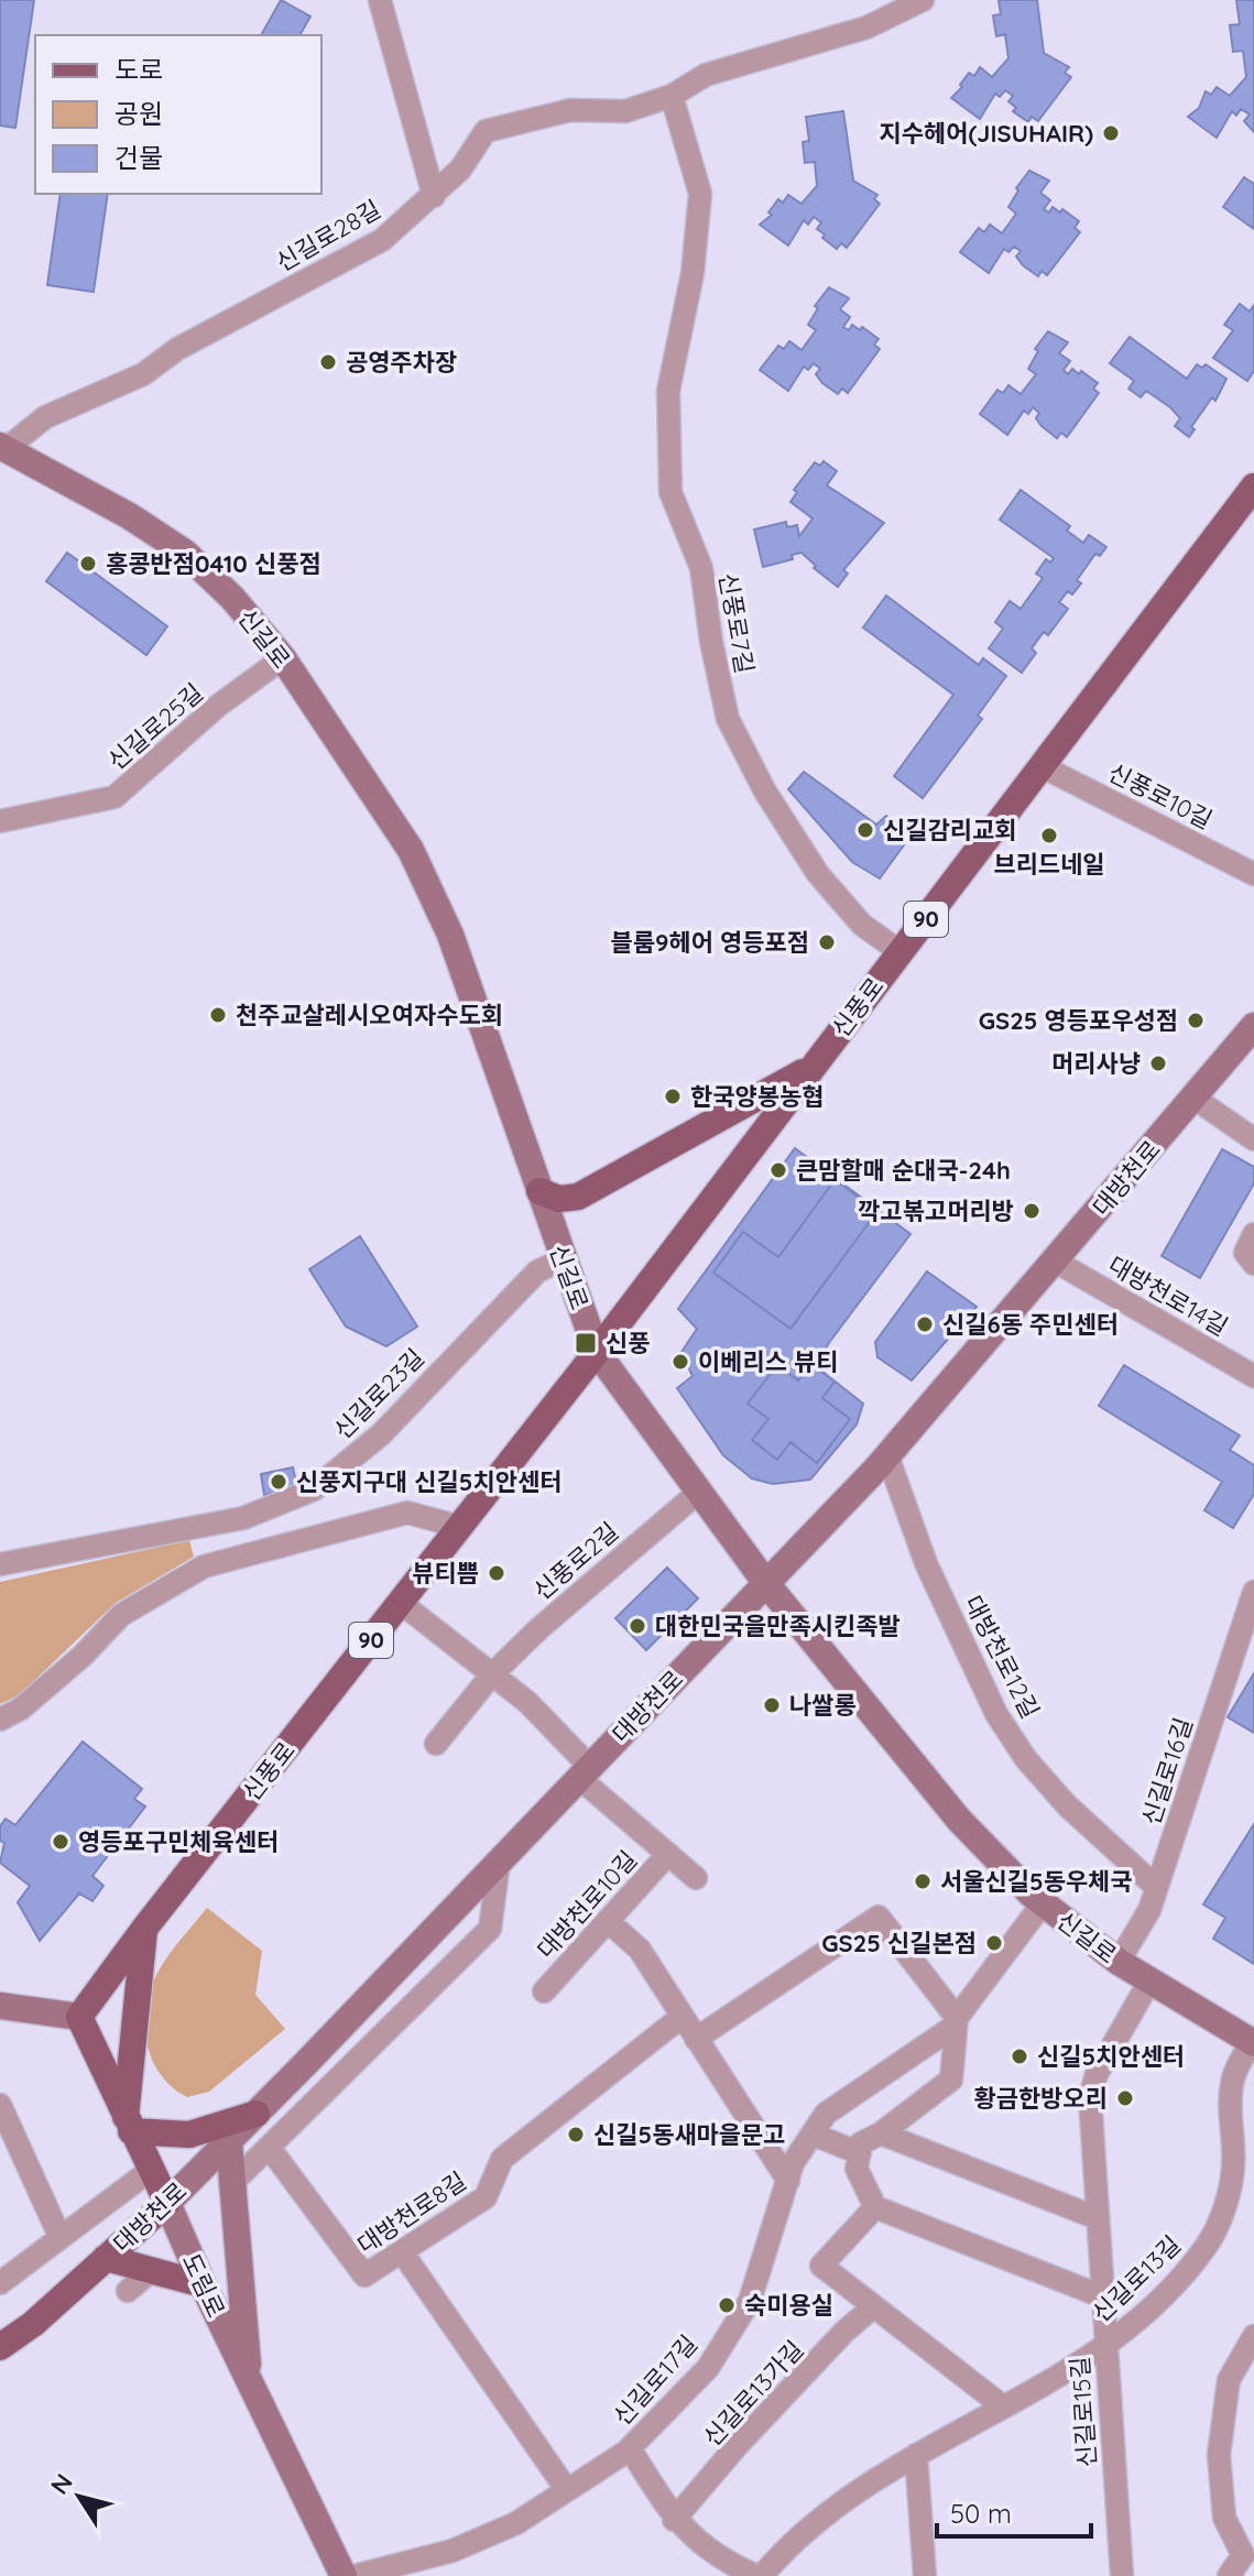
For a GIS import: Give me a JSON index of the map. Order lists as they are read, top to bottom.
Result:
{
  "streets": {
    "main road": [
      "신길로",
      "90",
      "신풍로",
      "대방천로",
      "도림로"
    ],
    "street": [
      "신길로28길",
      "신풍로7길",
      "신길로25길",
      "신풍로10길",
      "대방천로14길",
      "신길로23길",
      "신풍로2길",
      "대방천로12길",
      "신길로16길",
      "대방천로10길",
      "대방천로8길",
      "신길로13길",
      "신길로17길",
      "신길로13가길",
      "신길로15길"
    ]
  },
  "crossings": [
    ["신길로28길", "신풍로7길"],
    ["신길로28길", "신길로"],
    ["신풍로7길", "신풍로"],
    ["신길로", "신길로25길"],
    ["신길로", "신풍로"],
    ["신길로", "대방천로"],
    ["신길로", "신길로23길"],
    ["신길로", "신풍로2길"],
    ["신길로", "신길로16길"],
    ["신길로", "신길로13길"],
    ["신길로", "신길로17길"],
    ["신길로", "신길로15길"],
    ["신풍로10길", "신풍로"],
    ["신풍로", "도림로"],
    ["대방천로", "대방천로14길"],
    ["대방천로", "대방천로12길"],
    ["대방천로", "대방천로10길"],
    ["대방천로", "도림로"],
    ["대방천로12길", "신길로16길"],
    ["신길로13길", "신길로17길"],
    ["신길로13길", "신길로13가길"],
    ["신길로13길", "신길로15길"]
  ],
  "places": {
    "other": [
      "지수헤어(JISUHAIR)",
      "공영주차장",
      "홍콩반점0410 신풍점",
      "신길감리교회",
      "브리드네일",
      "블룸9헤어 영등포점",
      "천주교살레시오여자수도회",
      "GS25 영등포우성점",
      "머리사냥",
      "한국양봉농협",
      "큰맘할매 순대국-24h",
      "깍고볶고머리방",
      "신길6동 주민센터",
      "이베리스 뷰티",
      "신풍지구대 신길5치안센터",
      "뷰티쁨",
      "대한민국을만족시킨족발",
      "나쌀롱",
      "영등포구민체육센터",
      "서울신길5동우체국",
      "GS25 신길본점",
      "신길5치안센터",
      "황금한방오리",
      "신길5동새마을문고",
      "숙미용실"
    ],
    "transit": ["신풍"]
  },
  "legend": ["도로", "공원", "건물"],
  "scale_bar": "50 m",
  "north": "top left"
}
